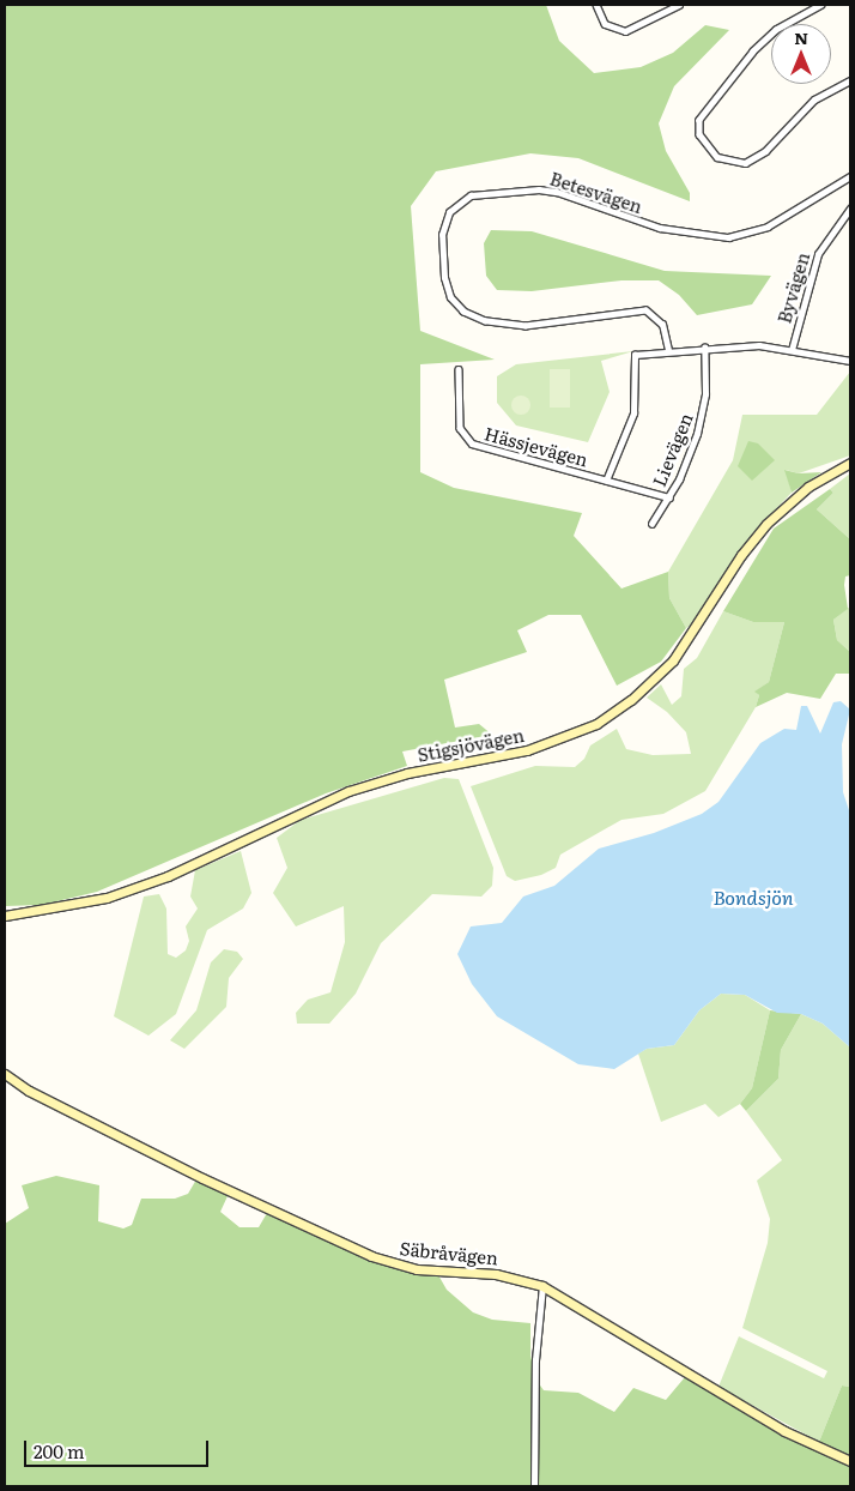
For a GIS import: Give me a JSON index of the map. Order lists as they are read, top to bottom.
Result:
{
  "streets": {
    "main road": ["Stigsjövägen", "Säbråvägen"],
    "street": [
      "Betesvägen",
      "Byvägen",
      "Hässjevägen",
      "Lievägen"
    ]
  },
  "crossings": [
    ["Hässjevägen", "Lievägen"]
  ],
  "water": ["Bondsjön"],
  "scale_bar": "200 m",
  "north": "top"
}
